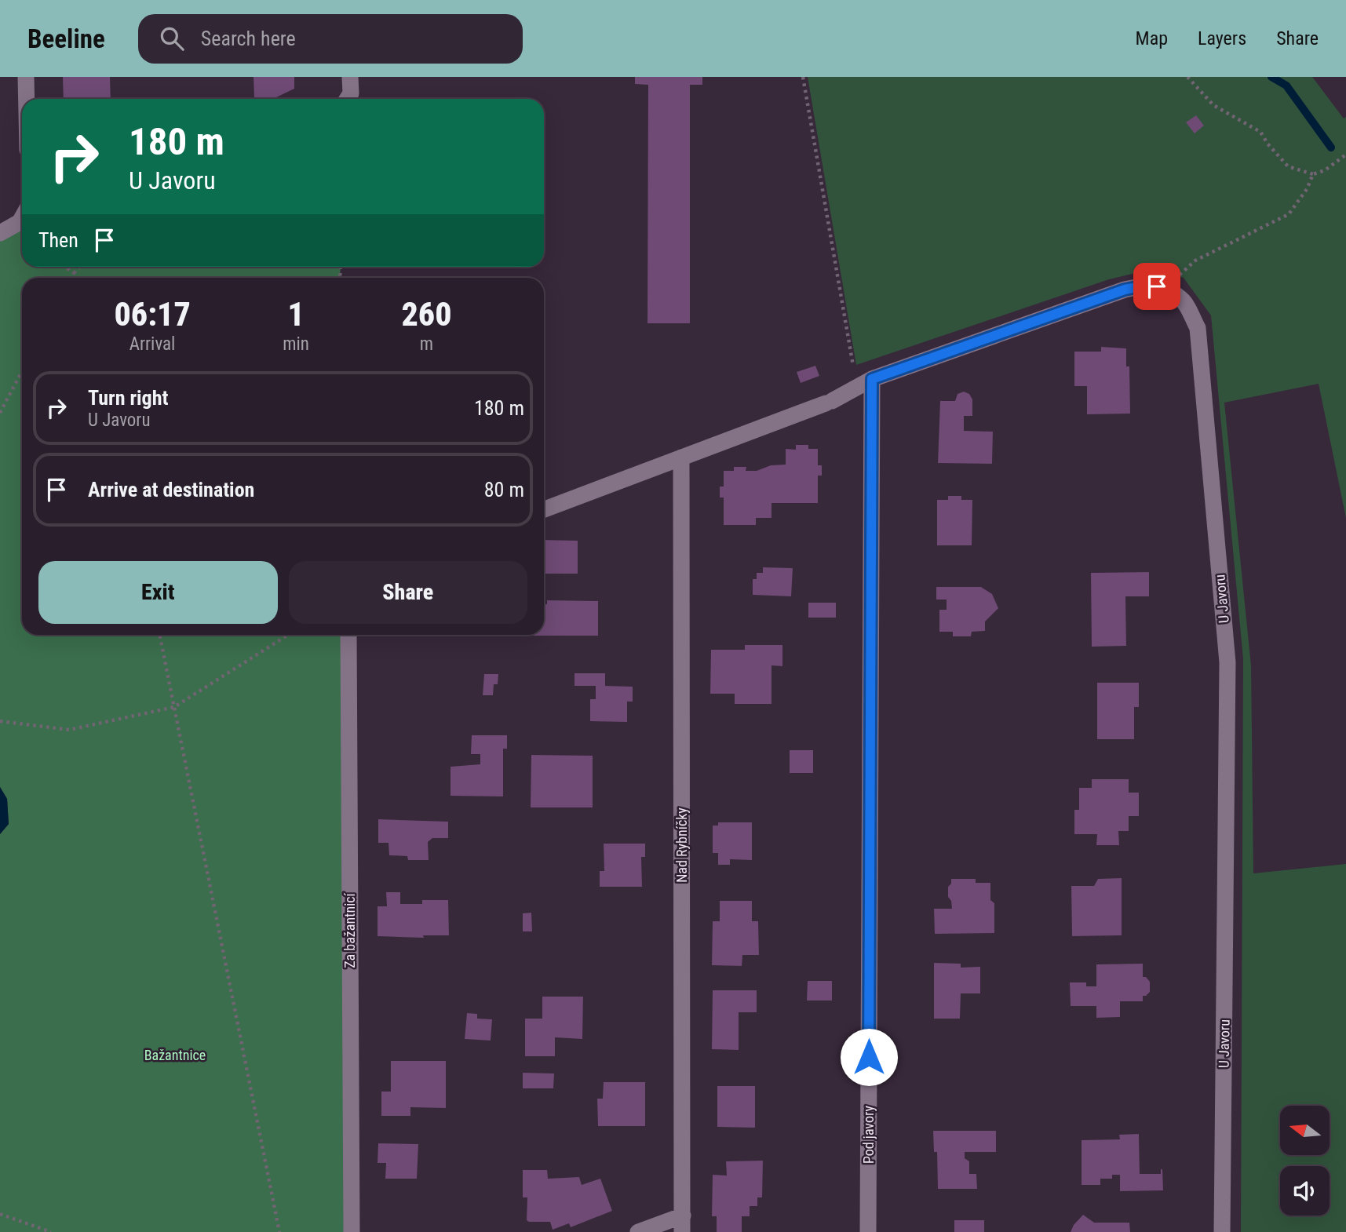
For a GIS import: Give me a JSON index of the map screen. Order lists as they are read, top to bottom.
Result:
{
  "streets": {
    "street": [
      "U Javoru",
      "Nad Rybníčky",
      "Za bažantnicí",
      "Pod javory"
    ]
  },
  "parks": ["Bažantnice"],
  "north": "left",
  "page": {
    "header": "Beeline",
    "search": "Search here",
    "nav": ["Map", "Layers", "Share"],
    "turn": ["180 m", "U Javoru"],
    "then": "Then",
    "eta": [
      "06:17",
      "Arrival",
      "1",
      "min",
      "260",
      "m"
    ],
    "list": [
      {
        "name": "Turn right",
        "note": "U Javoru",
        "value": "180 m"
      },
      {
        "name": "Arrive at destination",
        "value": "80 m"
      }
    ],
    "buttons": ["Exit", "Share"]
  }
}
